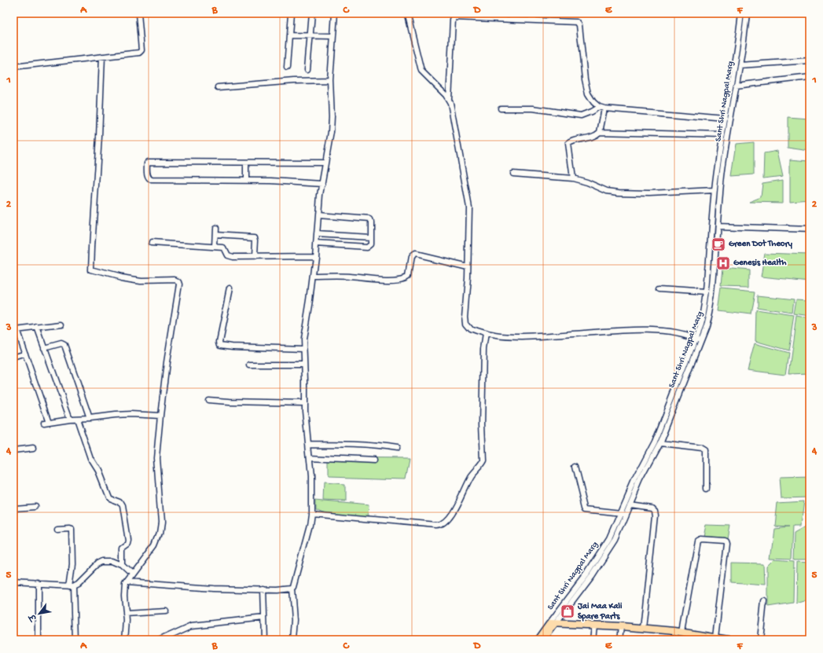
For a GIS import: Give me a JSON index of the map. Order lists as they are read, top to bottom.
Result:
{
  "streets": {
    "main road": ["Sant Shri Nagpal Marg"]
  },
  "places": {
    "cafe": ["Green Dot Theory"],
    "hospital": ["Genesis Health"],
    "shop": ["Jai Maa Kali Spare Parts"]
  },
  "north": "bottom left",
  "grid": {
    "columns": [
      "A",
      "B",
      "C",
      "D",
      "E",
      "F"
    ],
    "rows": [
      "1",
      "2",
      "3",
      "4",
      "5"
    ]
  }
}
